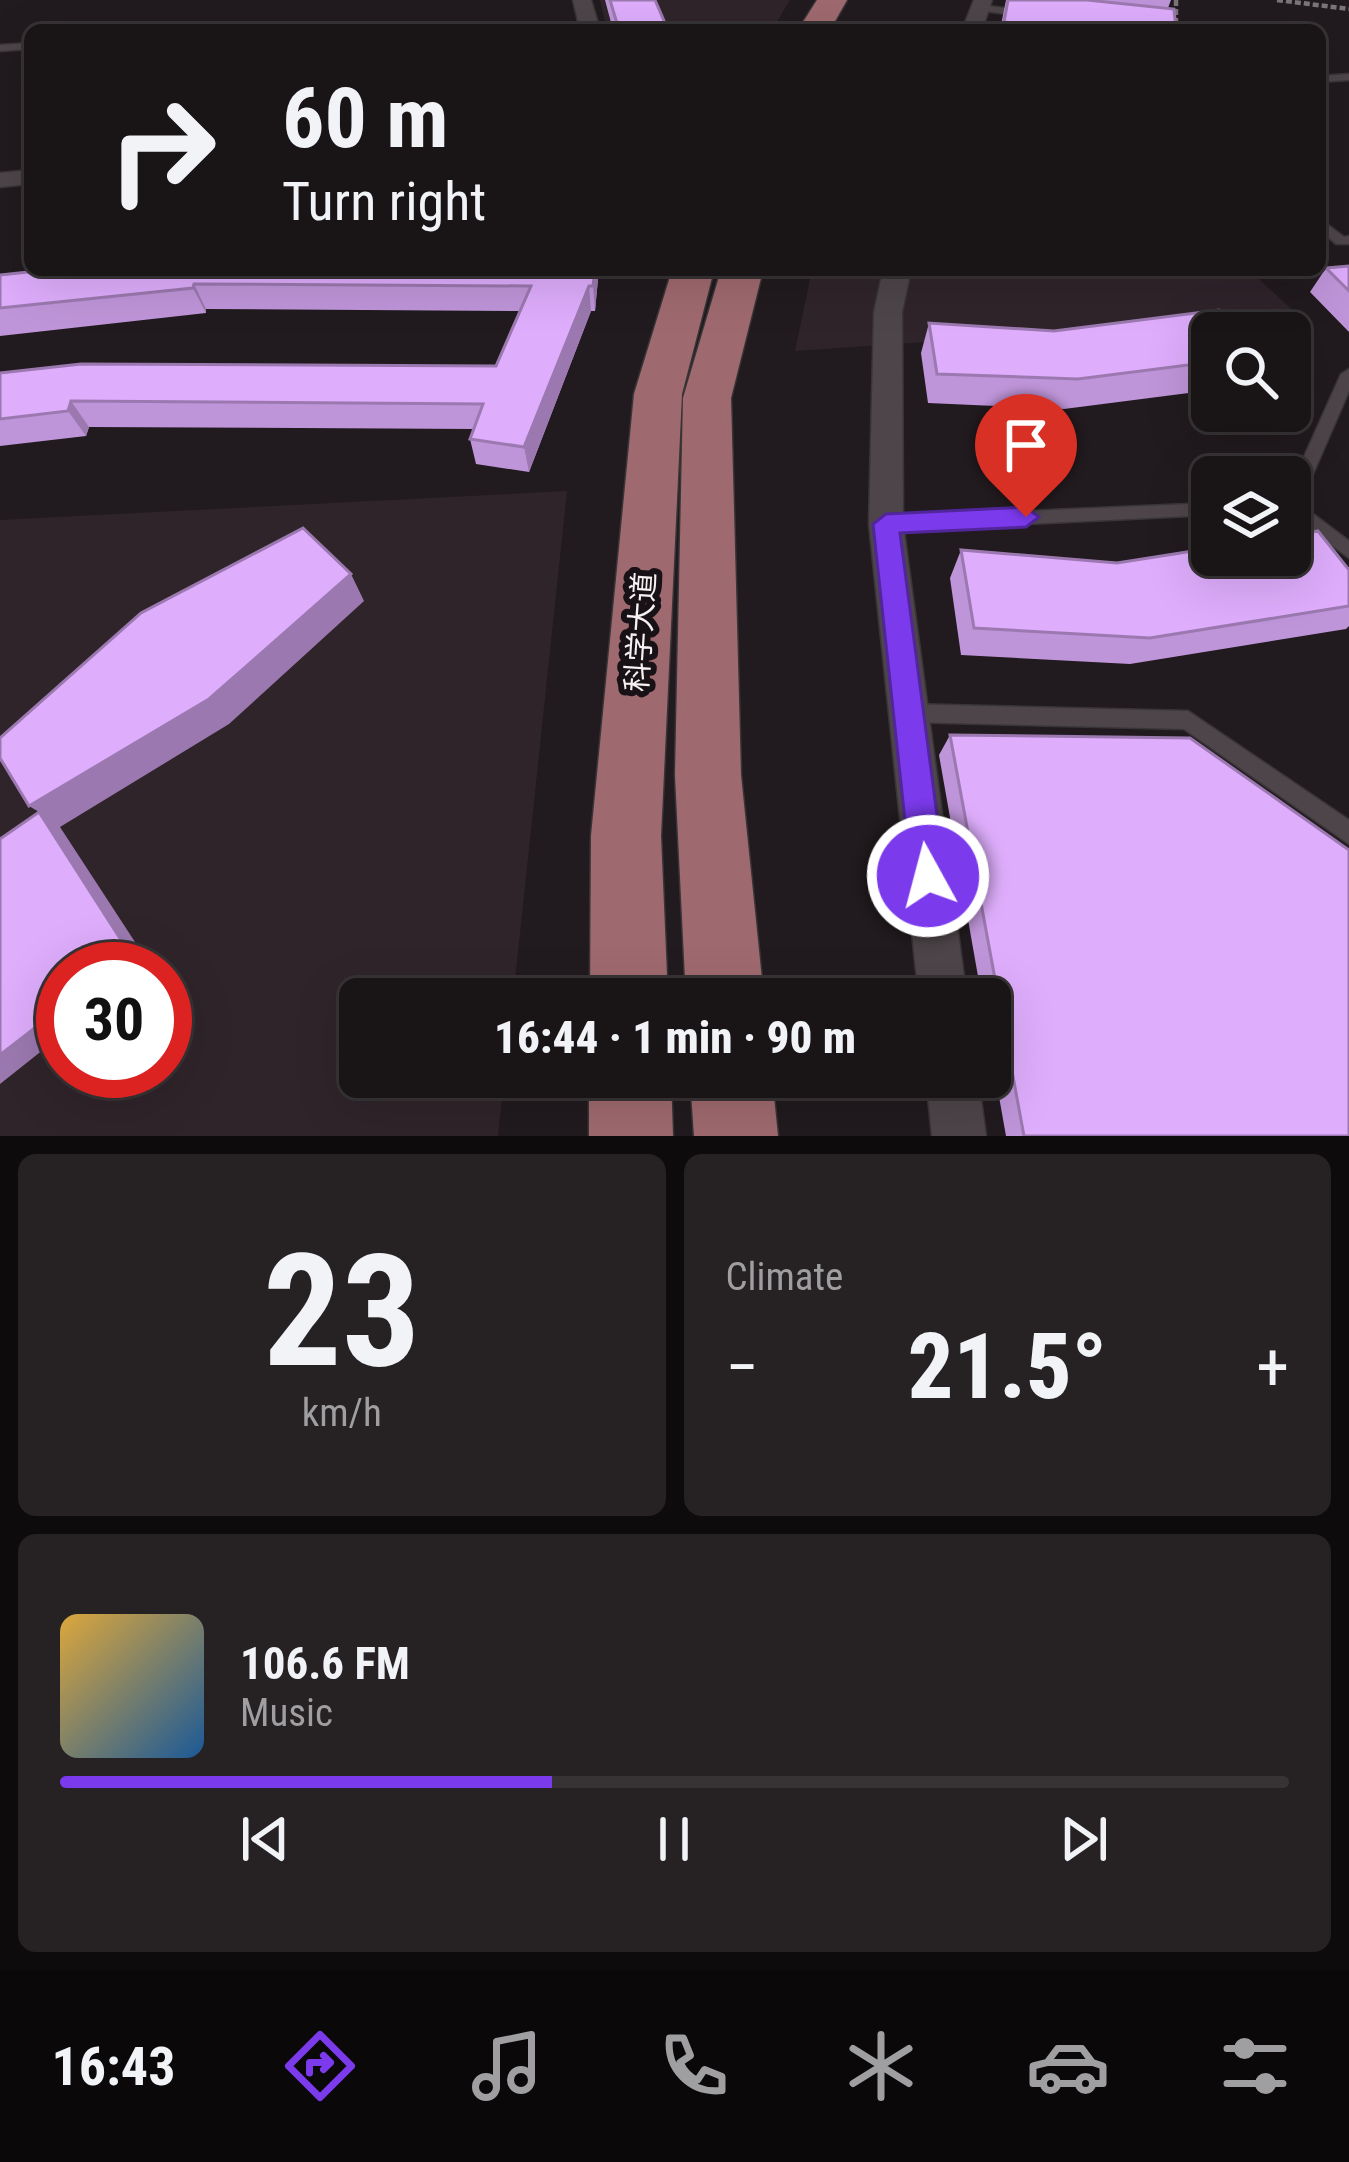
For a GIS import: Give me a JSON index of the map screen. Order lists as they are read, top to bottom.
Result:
{
  "streets": {
    "main road": ["科学大道"]
  },
  "page": {
    "turn": ["60 m", "Turn right"],
    "limit": "30",
    "trip": "16:44 · 1 min · 90 m",
    "tile": [
      ["23", "km/h"],
      "Climate"
    ],
    "heat": ["−", "21.5°", "+"],
    "song": ["106.6 FM", "Music"],
    "tabs": "16:43"
  }
}
